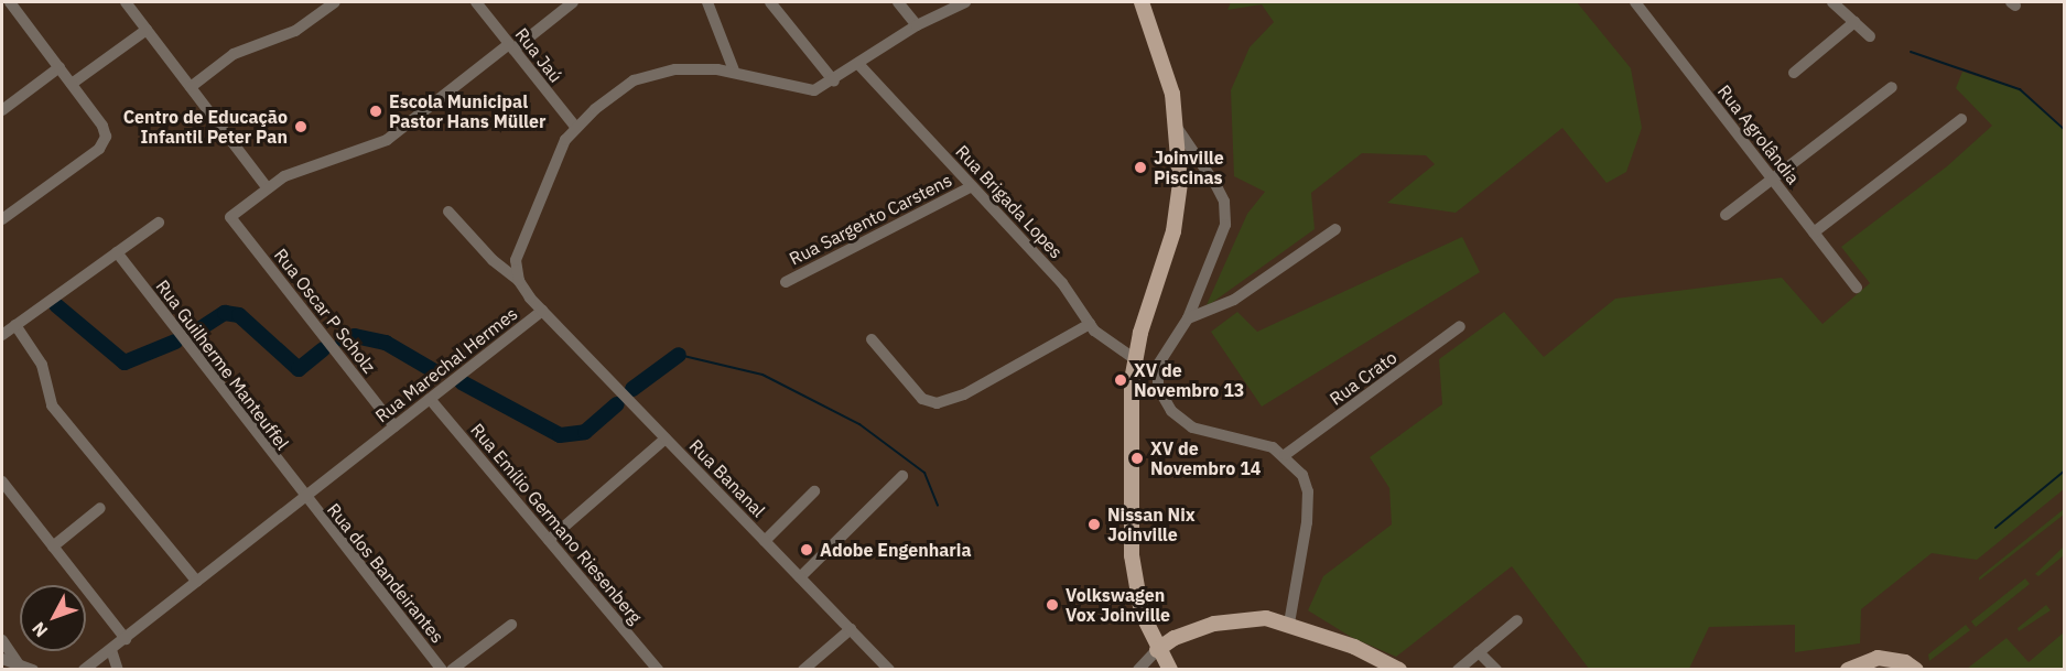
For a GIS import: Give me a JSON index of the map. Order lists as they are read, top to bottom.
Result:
{
  "streets": {
    "street": [
      "Rua Jaú",
      "Rua Agrolândia",
      "Rua Brigada Lopes",
      "Rua Sargento Carstens",
      "Rua Oscar P Scholz",
      "Rua Guilherme Manteuffel",
      "Rua Marechal Hermes",
      "Rua Crato",
      "Rua Bananal",
      "Rua Emílio Germano Riesenberg",
      "Rua dos Bandeirantes"
    ]
  },
  "crossings": [
    ["Rua Jaú", "Rua Marechal Hermes"],
    ["Rua Brigada Lopes", "Rua Sargento Carstens"],
    ["Rua Brigada Lopes", "Rua Marechal Hermes"],
    ["Rua Oscar P Scholz", "Rua Marechal Hermes"],
    ["Rua Guilherme Manteuffel", "Rua Marechal Hermes"],
    ["Rua Guilherme Manteuffel", "Rua dos Bandeirantes"],
    ["Rua Marechal Hermes", "Rua Bananal"],
    ["Rua Marechal Hermes", "Rua Emílio Germano Riesenberg"],
    ["Rua Marechal Hermes", "Rua dos Bandeirantes"]
  ],
  "places": [
    "Escola Municipal Pastor Hans Müller",
    "Centro de Educação Infantil Peter Pan",
    "Joinville Piscinas",
    "XV de Novembro 13",
    "XV de Novembro 14",
    "Nissan Nix Joinville",
    "Adobe Engenharia",
    "Volkswagen Vox Joinville"
  ],
  "north": "bottom left"
}
